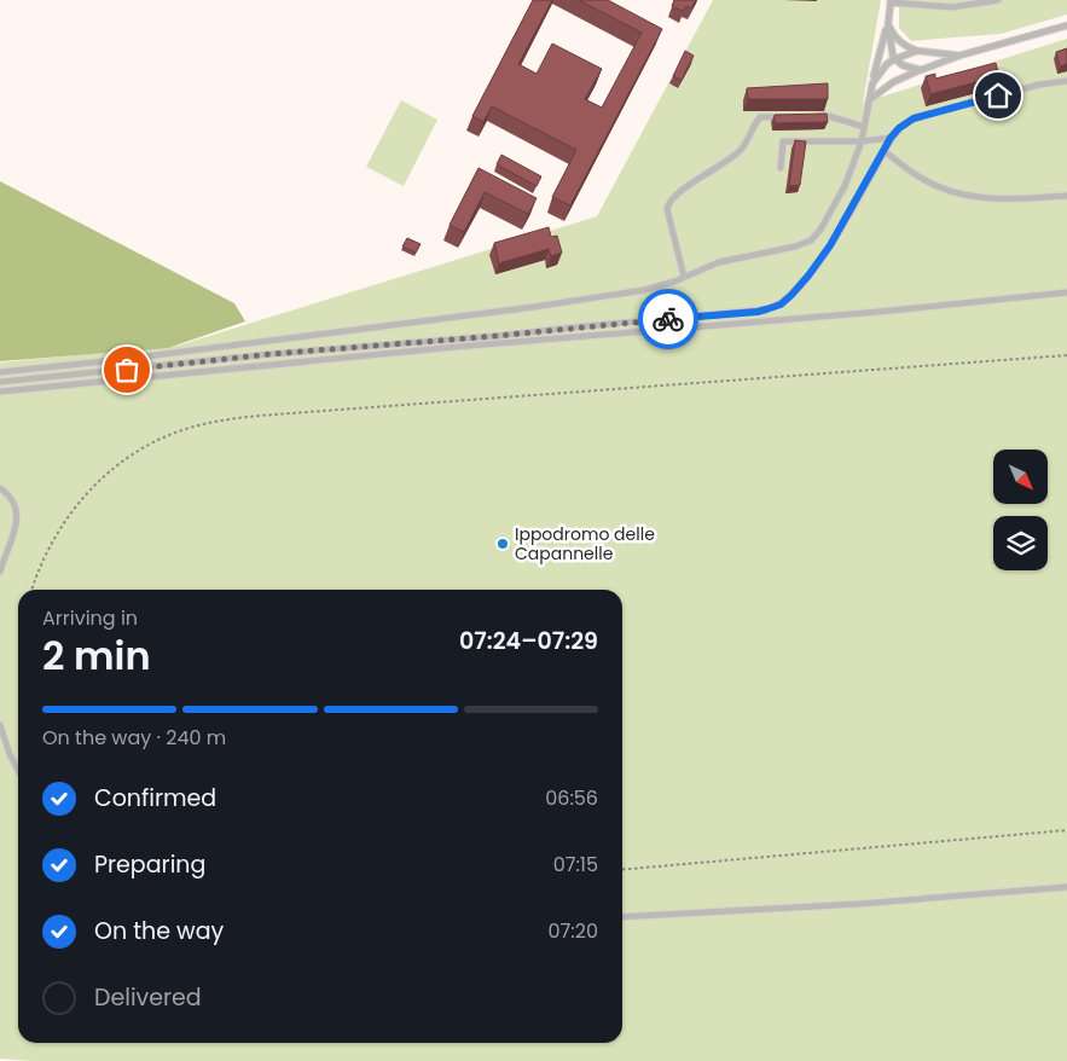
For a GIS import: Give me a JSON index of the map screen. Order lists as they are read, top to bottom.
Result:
{
  "places": ["Ippodromo delle Capannelle"],
  "north": "bottom right",
  "page": {
    "heading": ["2 min", "Arriving in", "07:24–07:29"],
    "bar": "On the way · 240 m",
    "list": [
      ["Confirmed", "06:56"],
      ["Preparing", "07:15"],
      ["On the way", "07:20"],
      "Delivered"
    ]
  }
}
